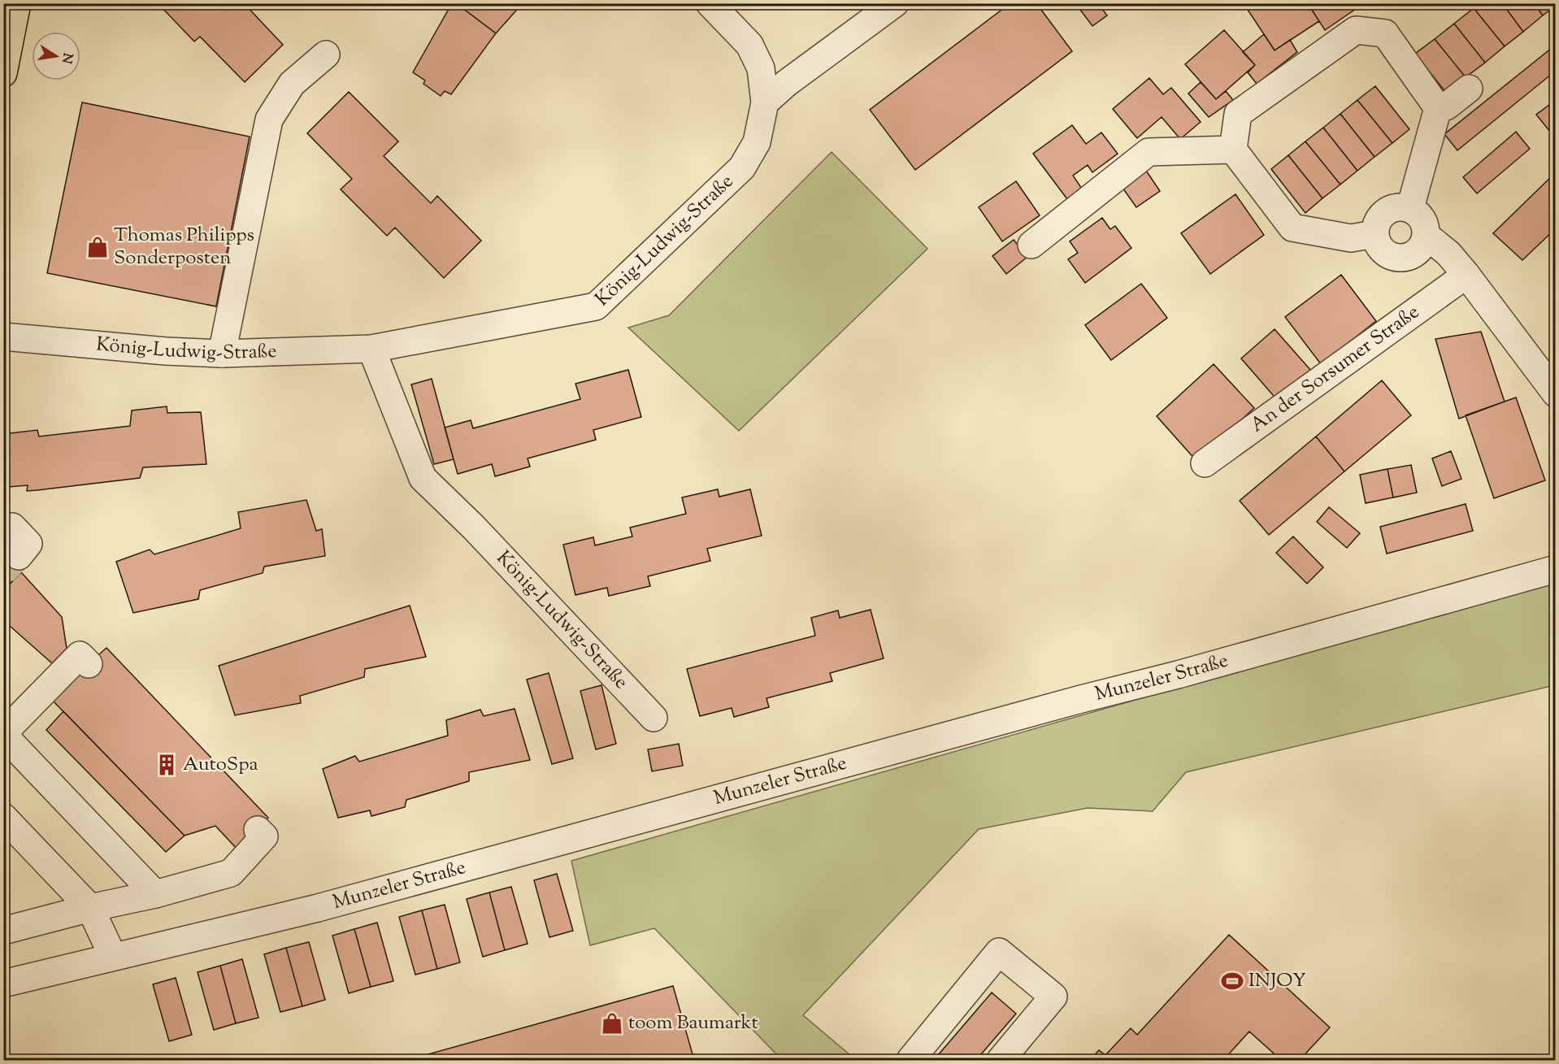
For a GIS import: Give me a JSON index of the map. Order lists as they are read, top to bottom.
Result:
{
  "streets": {
    "street": ["König-Ludwig-Straße", "An der Sorsumer Straße", "Munzeler Straße"]
  },
  "places": {
    "shop": ["Thomas Philipps Sonderposten", "toom Baumarkt"],
    "building": ["AutoSpa"],
    "sports": ["INJOY"]
  },
  "north": "right"
}
